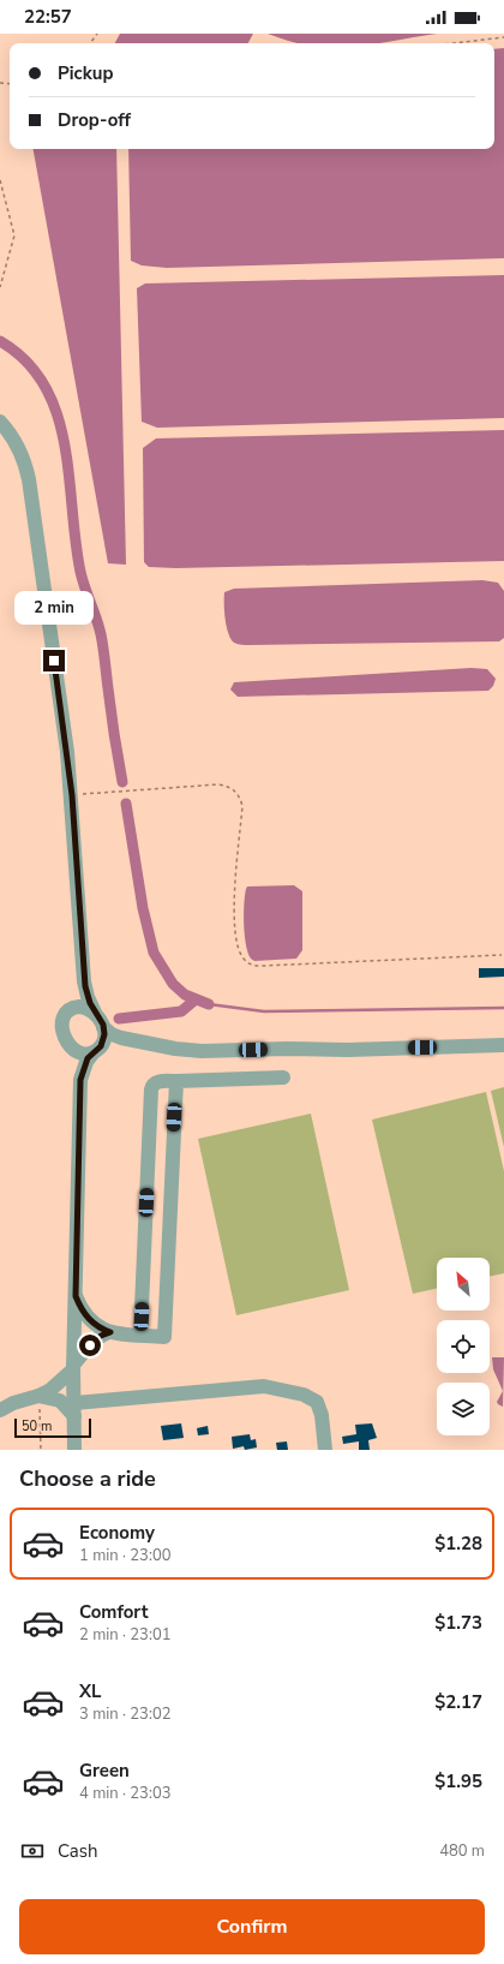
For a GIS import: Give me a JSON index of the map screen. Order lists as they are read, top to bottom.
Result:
{
  "scale_bar": "50 m",
  "north": "top left",
  "page": {
    "status": "22:57",
    "banner": ["Pickup", "Drop-off"],
    "bubble": "2 min",
    "scale": "50 m",
    "heading": "Choose a ride",
    "list": [
      {
        "name": "Economy",
        "note": "1 min · 23:00",
        "value": "$1.28"
      },
      {
        "name": "Comfort",
        "note": "2 min · 23:01",
        "value": "$1.73"
      },
      {
        "name": "XL",
        "note": "3 min · 23:02",
        "value": "$2.17"
      },
      {
        "name": "Green",
        "note": "4 min · 23:03",
        "value": "$1.95"
      }
    ],
    "pay": ["Cash", "480 m"],
    "buttons": "Confirm"
  }
}
